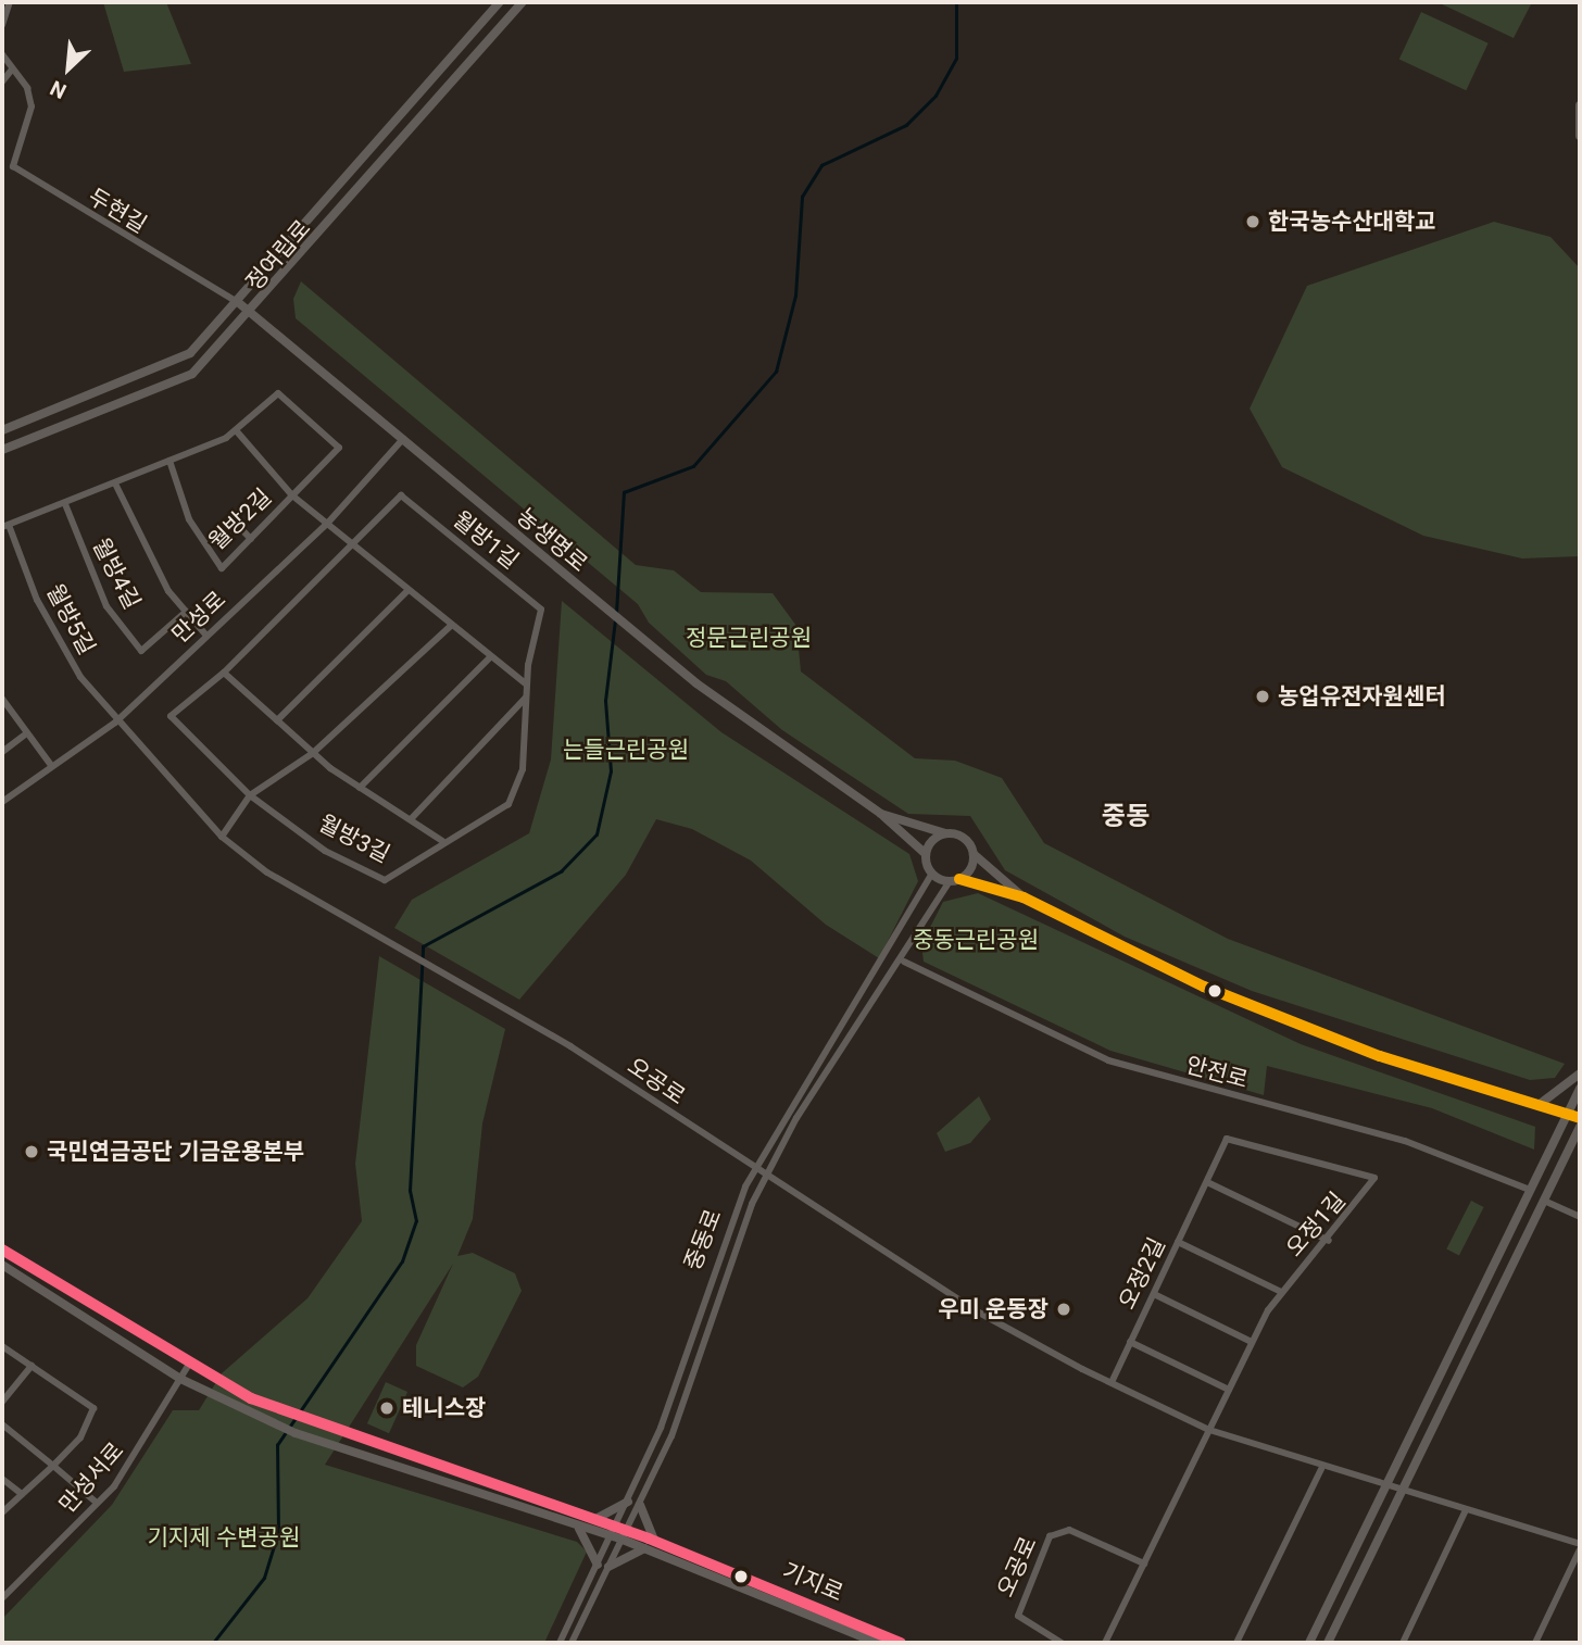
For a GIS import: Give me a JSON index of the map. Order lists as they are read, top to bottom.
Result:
{
  "streets": {
    "street": [
      "두현길",
      "정여립로",
      "월방2길",
      "월방1길",
      "농생명로",
      "월방4길",
      "만성로",
      "월방5길",
      "월방3길",
      "안전로",
      "오공로",
      "오정1길",
      "중동로",
      "오정2길",
      "만성서로",
      "기지로"
    ]
  },
  "crossings": [
    ["두현길", "농생명로"],
    ["정여립로", "농생명로"],
    ["월방2길", "만성로"],
    ["월방1길", "월방3길"],
    ["농생명로", "만성로"],
    ["월방4길", "만성로"],
    ["월방4길", "월방5길"],
    ["만성로", "월방5길"],
    ["만성로", "오공로"],
    ["월방5길", "오공로"],
    ["안전로", "중동로"],
    ["오공로", "오정1길"],
    ["오공로", "중동로"],
    ["오공로", "오정2길"],
    ["오정1길", "오정2길"],
    ["중동로", "기지로"],
    ["만성서로", "기지로"]
  ],
  "districts": ["중동"],
  "parks": [
    "정문근린공원",
    "는들근린공원",
    "중동근린공원",
    "기지제 수변공원"
  ],
  "places": [
    "한국농수산대학교",
    "농업유전자원센터",
    "국민연금공단 기금운용본부",
    "우미 운동장",
    "테니스장"
  ],
  "north": "bottom left"
}
